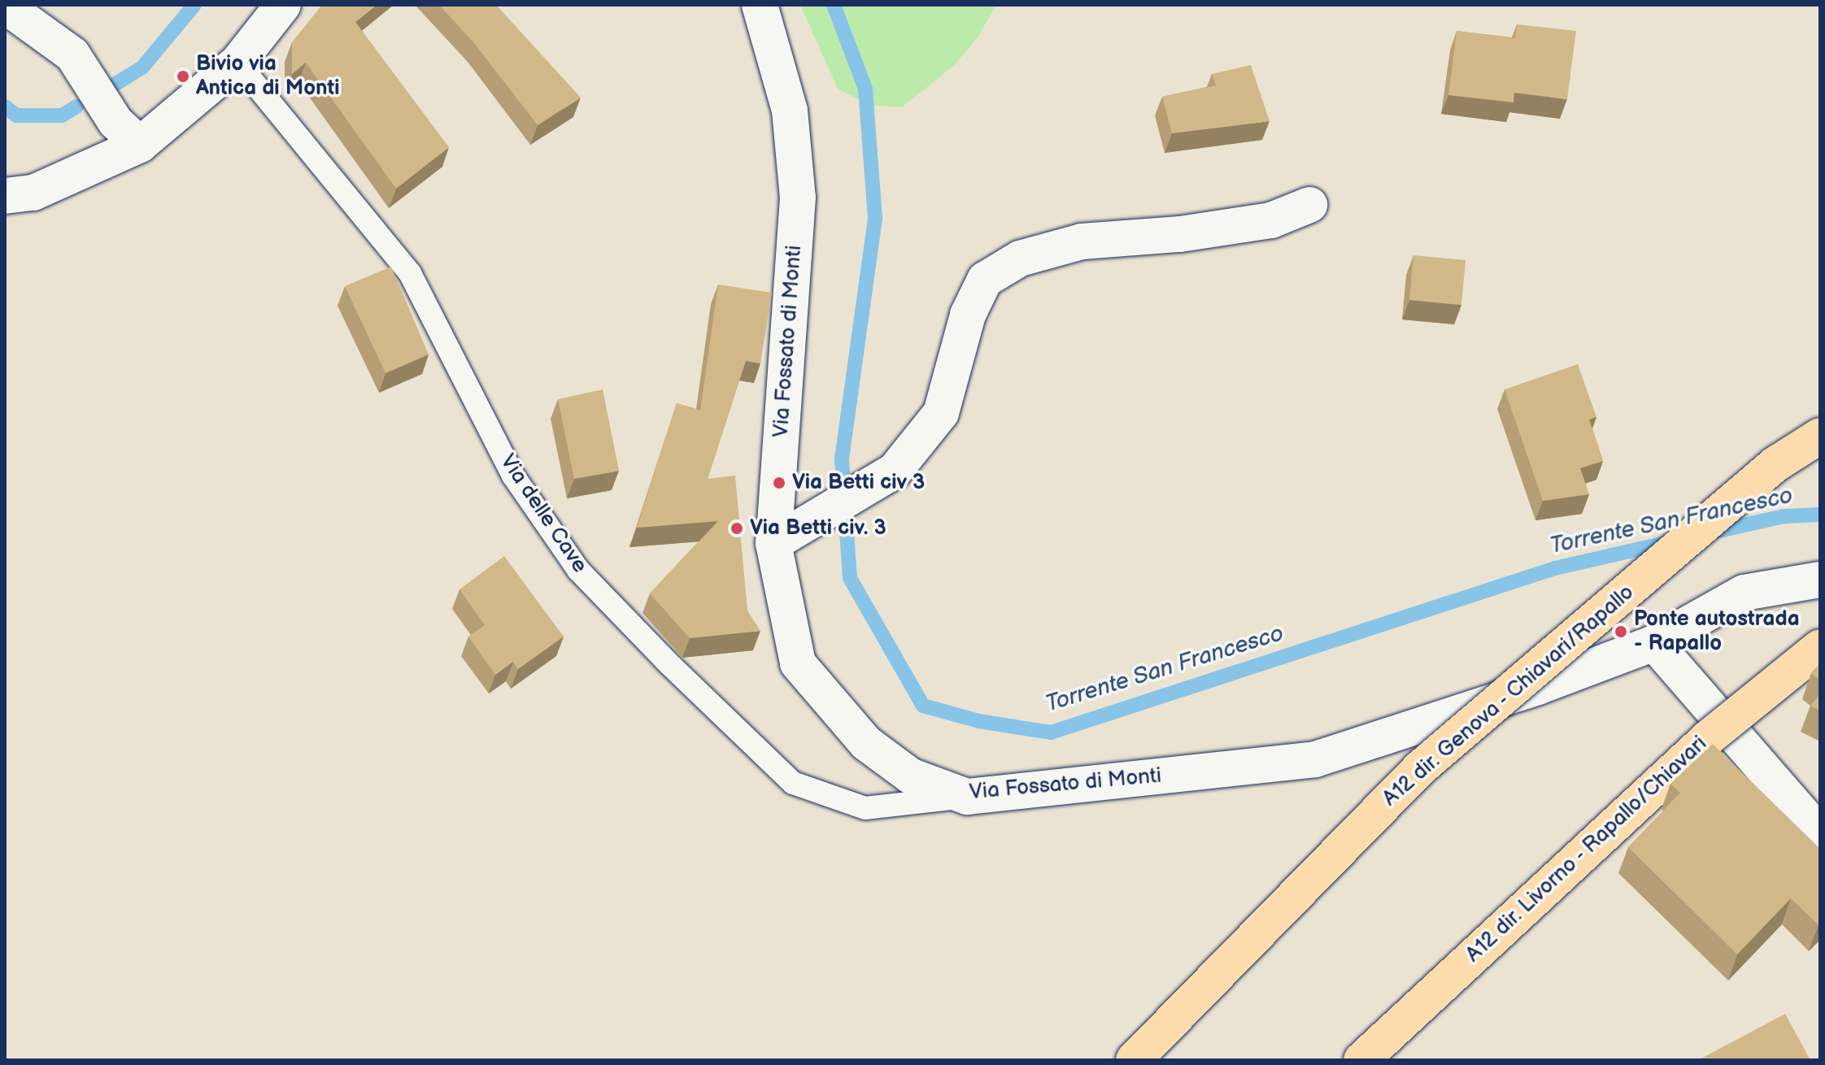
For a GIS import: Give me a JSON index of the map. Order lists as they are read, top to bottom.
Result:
{
  "streets": {
    "highway": ["A12 dir. Genova - Chiavari/Rapallo", "A12 dir. Livorno - Rapallo/Chiavari"],
    "street": ["Via Fossato di Monti"],
    "lane": ["Via delle Cave"]
  },
  "crossings": [
    ["Via Fossato di Monti", "Via delle Cave"]
  ],
  "water": ["Torrente San Francesco"],
  "places": [
    "Bivio via Antica di Monti",
    "Via Betti civ 3",
    "Via Betti civ. 3",
    "Ponte autostrada - Rapallo"
  ]
}
